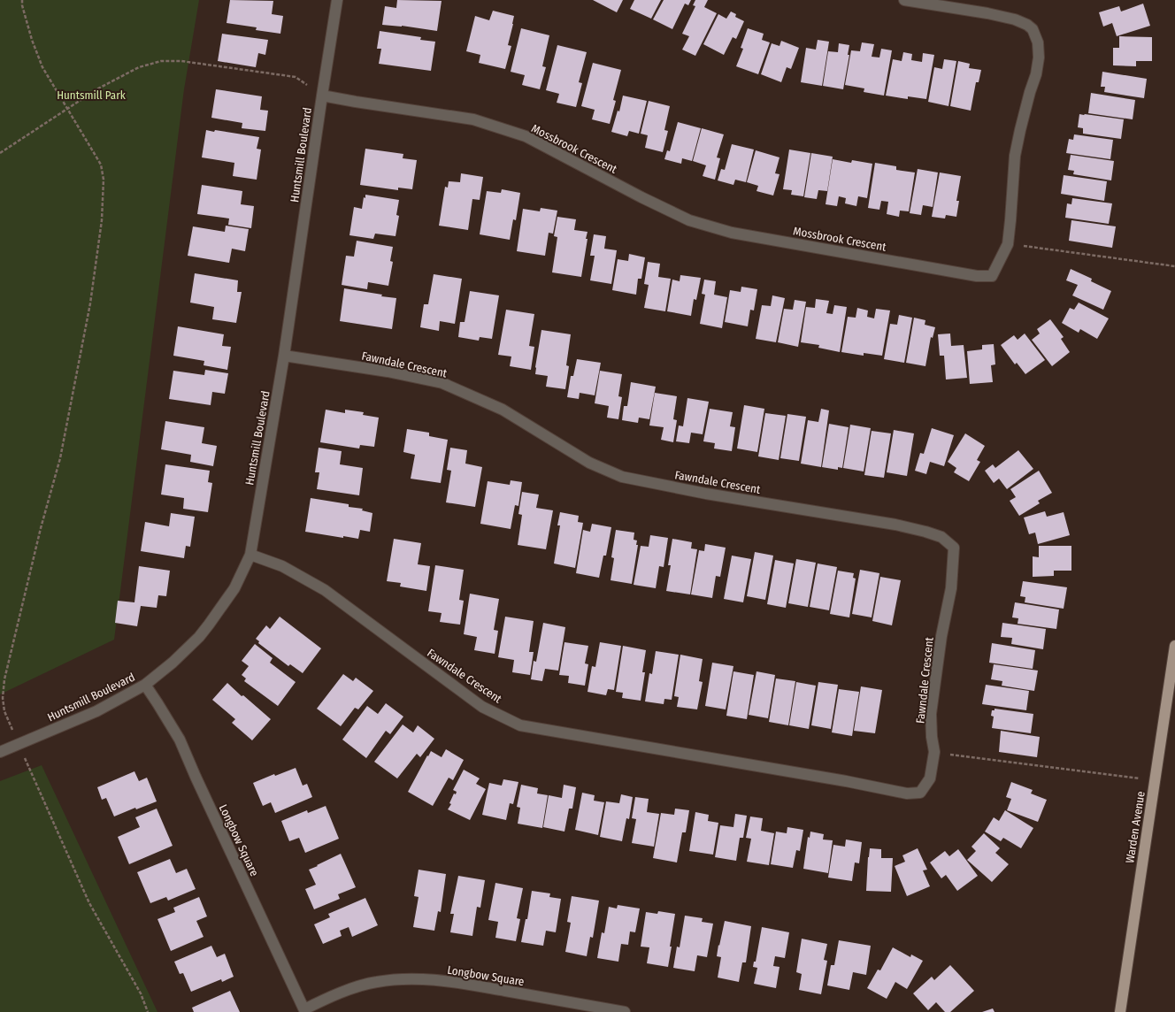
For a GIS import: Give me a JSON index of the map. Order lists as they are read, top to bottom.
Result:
{
  "streets": {
    "main road": ["Warden Avenue"],
    "street": [
      "Mossbrook Crescent",
      "Huntsmill Boulevard",
      "Fawndale Crescent",
      "Longbow Square"
    ]
  },
  "crossings": [
    ["Mossbrook Crescent", "Huntsmill Boulevard"],
    ["Huntsmill Boulevard", "Fawndale Crescent"],
    ["Huntsmill Boulevard", "Longbow Square"]
  ],
  "parks": ["Huntsmill Park"]
}
